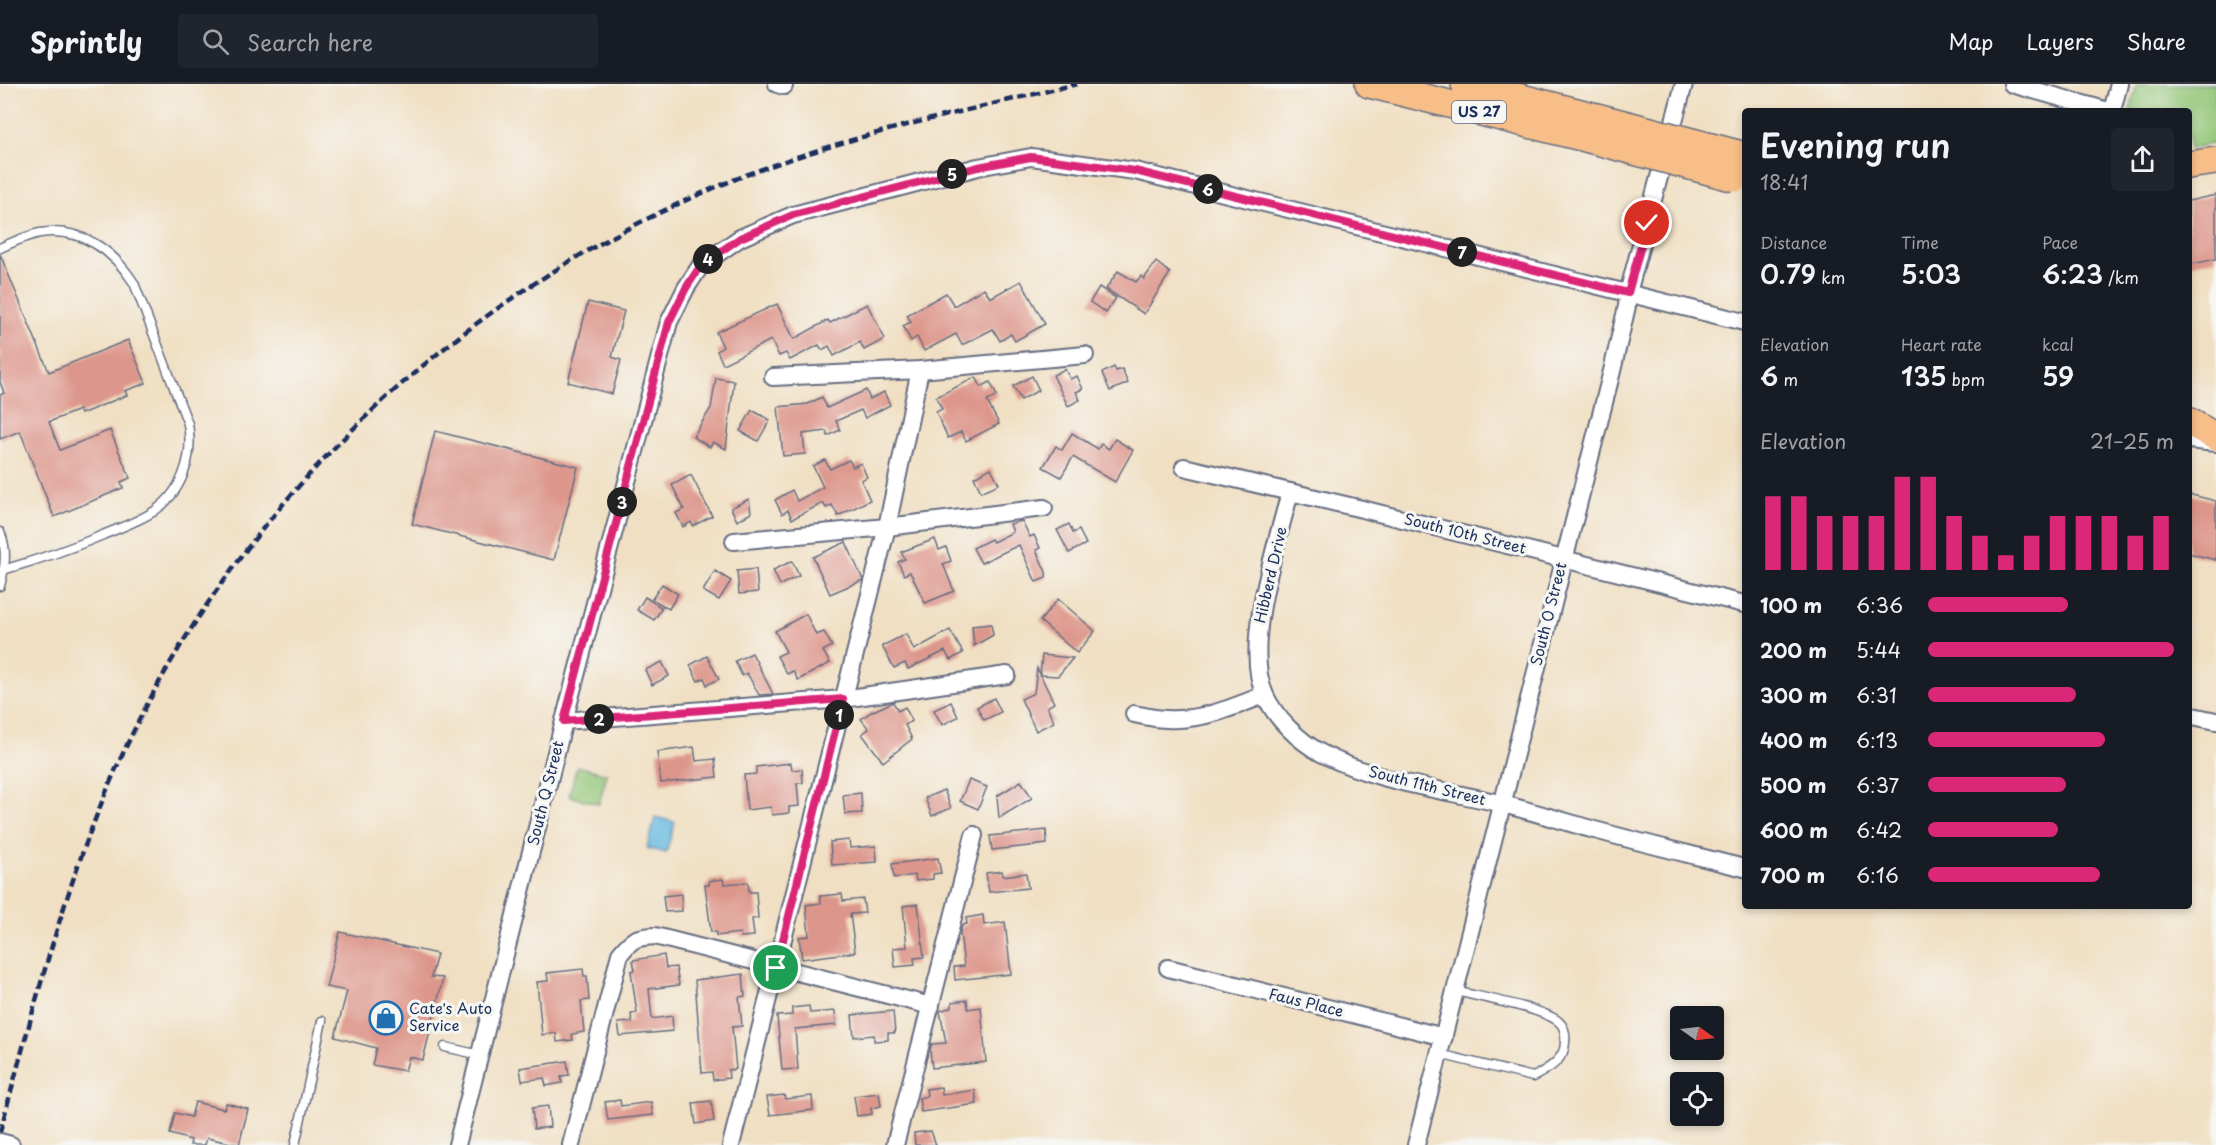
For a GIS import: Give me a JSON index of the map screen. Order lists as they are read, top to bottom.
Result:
{
  "streets": {
    "highway": ["US 27"],
    "street": [
      "South 10th Street",
      "Hibberd Drive",
      "South O Street",
      "South 11th Street",
      "South Q Street",
      "Faus Place"
    ]
  },
  "crossings": [
    ["South 10th Street", "Hibberd Drive"],
    ["South 10th Street", "South O Street"],
    ["Hibberd Drive", "South 11th Street"],
    ["South O Street", "South 11th Street"],
    ["South O Street", "South Q Street"],
    ["South O Street", "Faus Place"]
  ],
  "places": {
    "shop": ["Cate's Auto Service"]
  },
  "north": "right",
  "page": {
    "header": "Sprintly",
    "search": "Search here",
    "nav": ["Map", "Layers", "Share"],
    "heading": ["Evening run", "18:41"],
    "pins": [
      "5",
      "6",
      "7",
      "4",
      "3",
      "1",
      "2"
    ],
    "stats": [
      ["Distance", "0.79 km"],
      ["Time", "5:03"],
      ["Pace", "6:23 /km"],
      ["Elevation", "6 m"],
      ["Heart rate", "135 bpm"],
      ["kcal", "59"]
    ],
    "chart": ["Elevation", "21–25 m"],
    "list": [
      {
        "name": "100 m",
        "note": "6:36"
      },
      {
        "name": "200 m",
        "note": "5:44"
      },
      {
        "name": "300 m",
        "note": "6:31"
      },
      {
        "name": "400 m",
        "note": "6:13"
      },
      {
        "name": "500 m",
        "note": "6:37"
      },
      {
        "name": "600 m",
        "note": "6:42"
      },
      {
        "name": "700 m",
        "note": "6:16"
      }
    ]
  }
}
